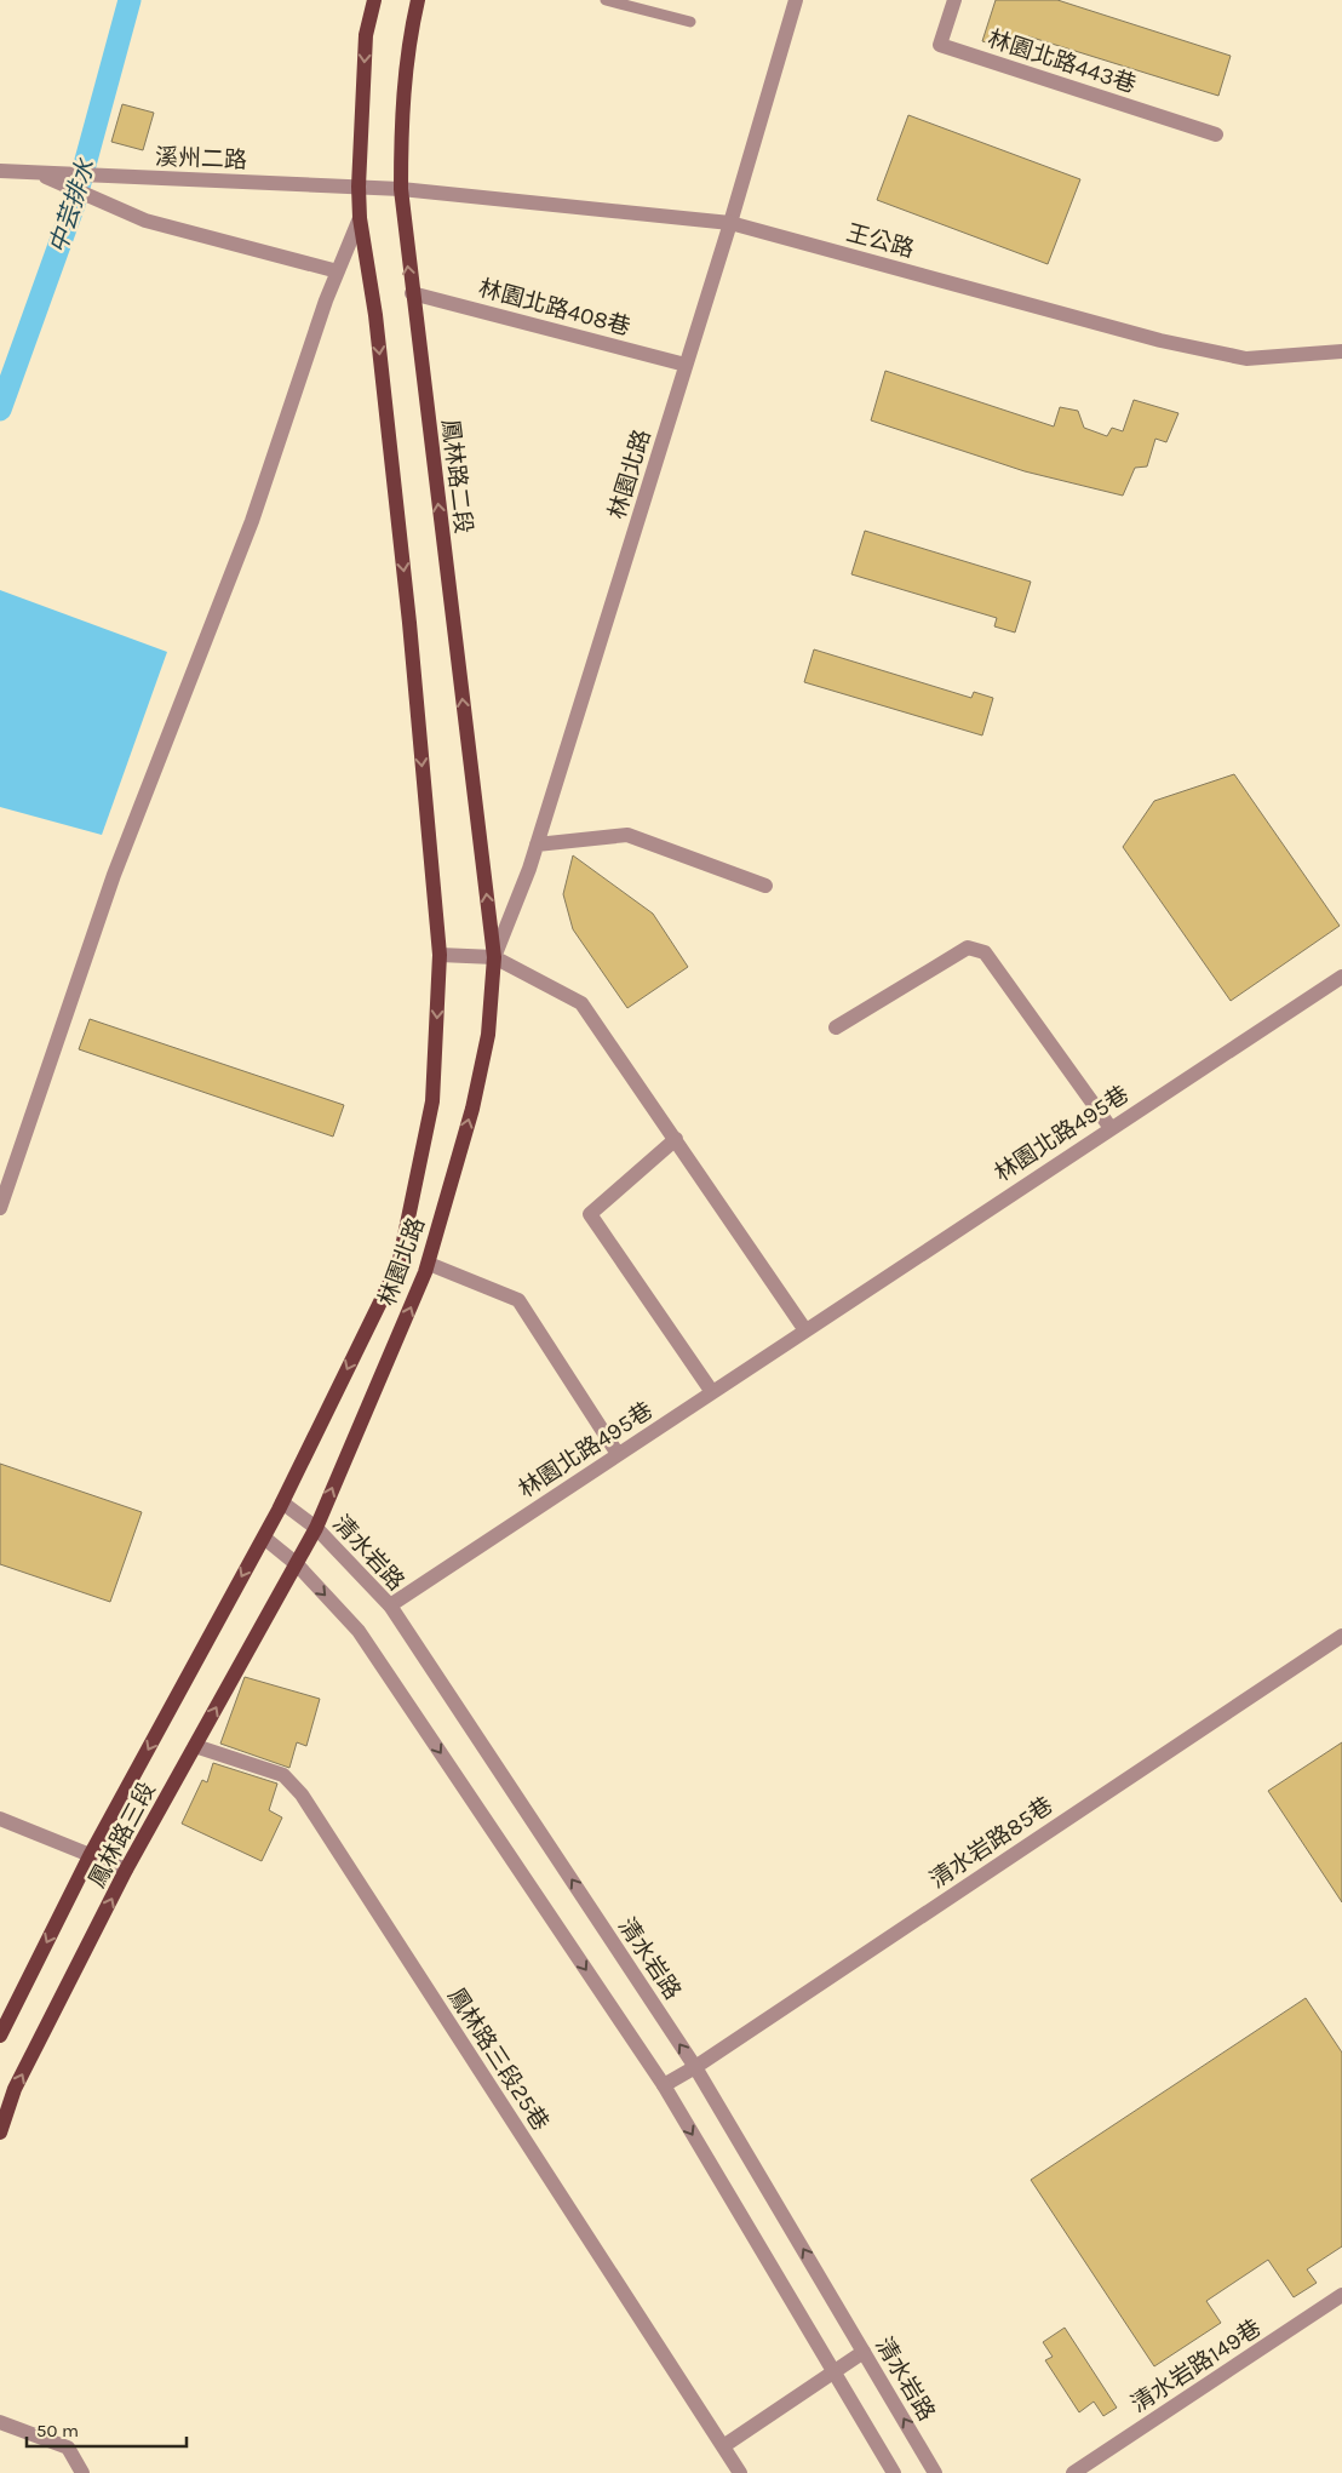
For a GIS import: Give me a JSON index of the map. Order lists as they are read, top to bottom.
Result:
{
  "streets": {
    "main road": ["林園北路", "鳳林路二段", "鳳林路三段"],
    "street": [
      "林園北路443巷",
      "溪州二路",
      "王公路",
      "林園北路408巷",
      "林園北路495巷",
      "清水岩路",
      "清水岩路85巷",
      "鳳林路三段25巷",
      "清水岩路149巷"
    ]
  },
  "crossings": [
    ["溪州二路", "王公路"],
    ["溪州二路", "鳳林路二段"],
    ["王公路", "林園北路"],
    ["王公路", "鳳林路二段"],
    ["林園北路408巷", "林園北路"],
    ["林園北路408巷", "鳳林路二段"],
    ["林園北路", "鳳林路二段"],
    ["林園北路", "清水岩路"],
    ["林園北路", "鳳林路三段"],
    ["林園北路495巷", "清水岩路"],
    ["清水岩路", "鳳林路三段"],
    ["清水岩路", "清水岩路85巷"],
    ["鳳林路三段", "鳳林路三段25巷"]
  ],
  "water": ["中芸排水"],
  "scale_bar": "50 m"
}
